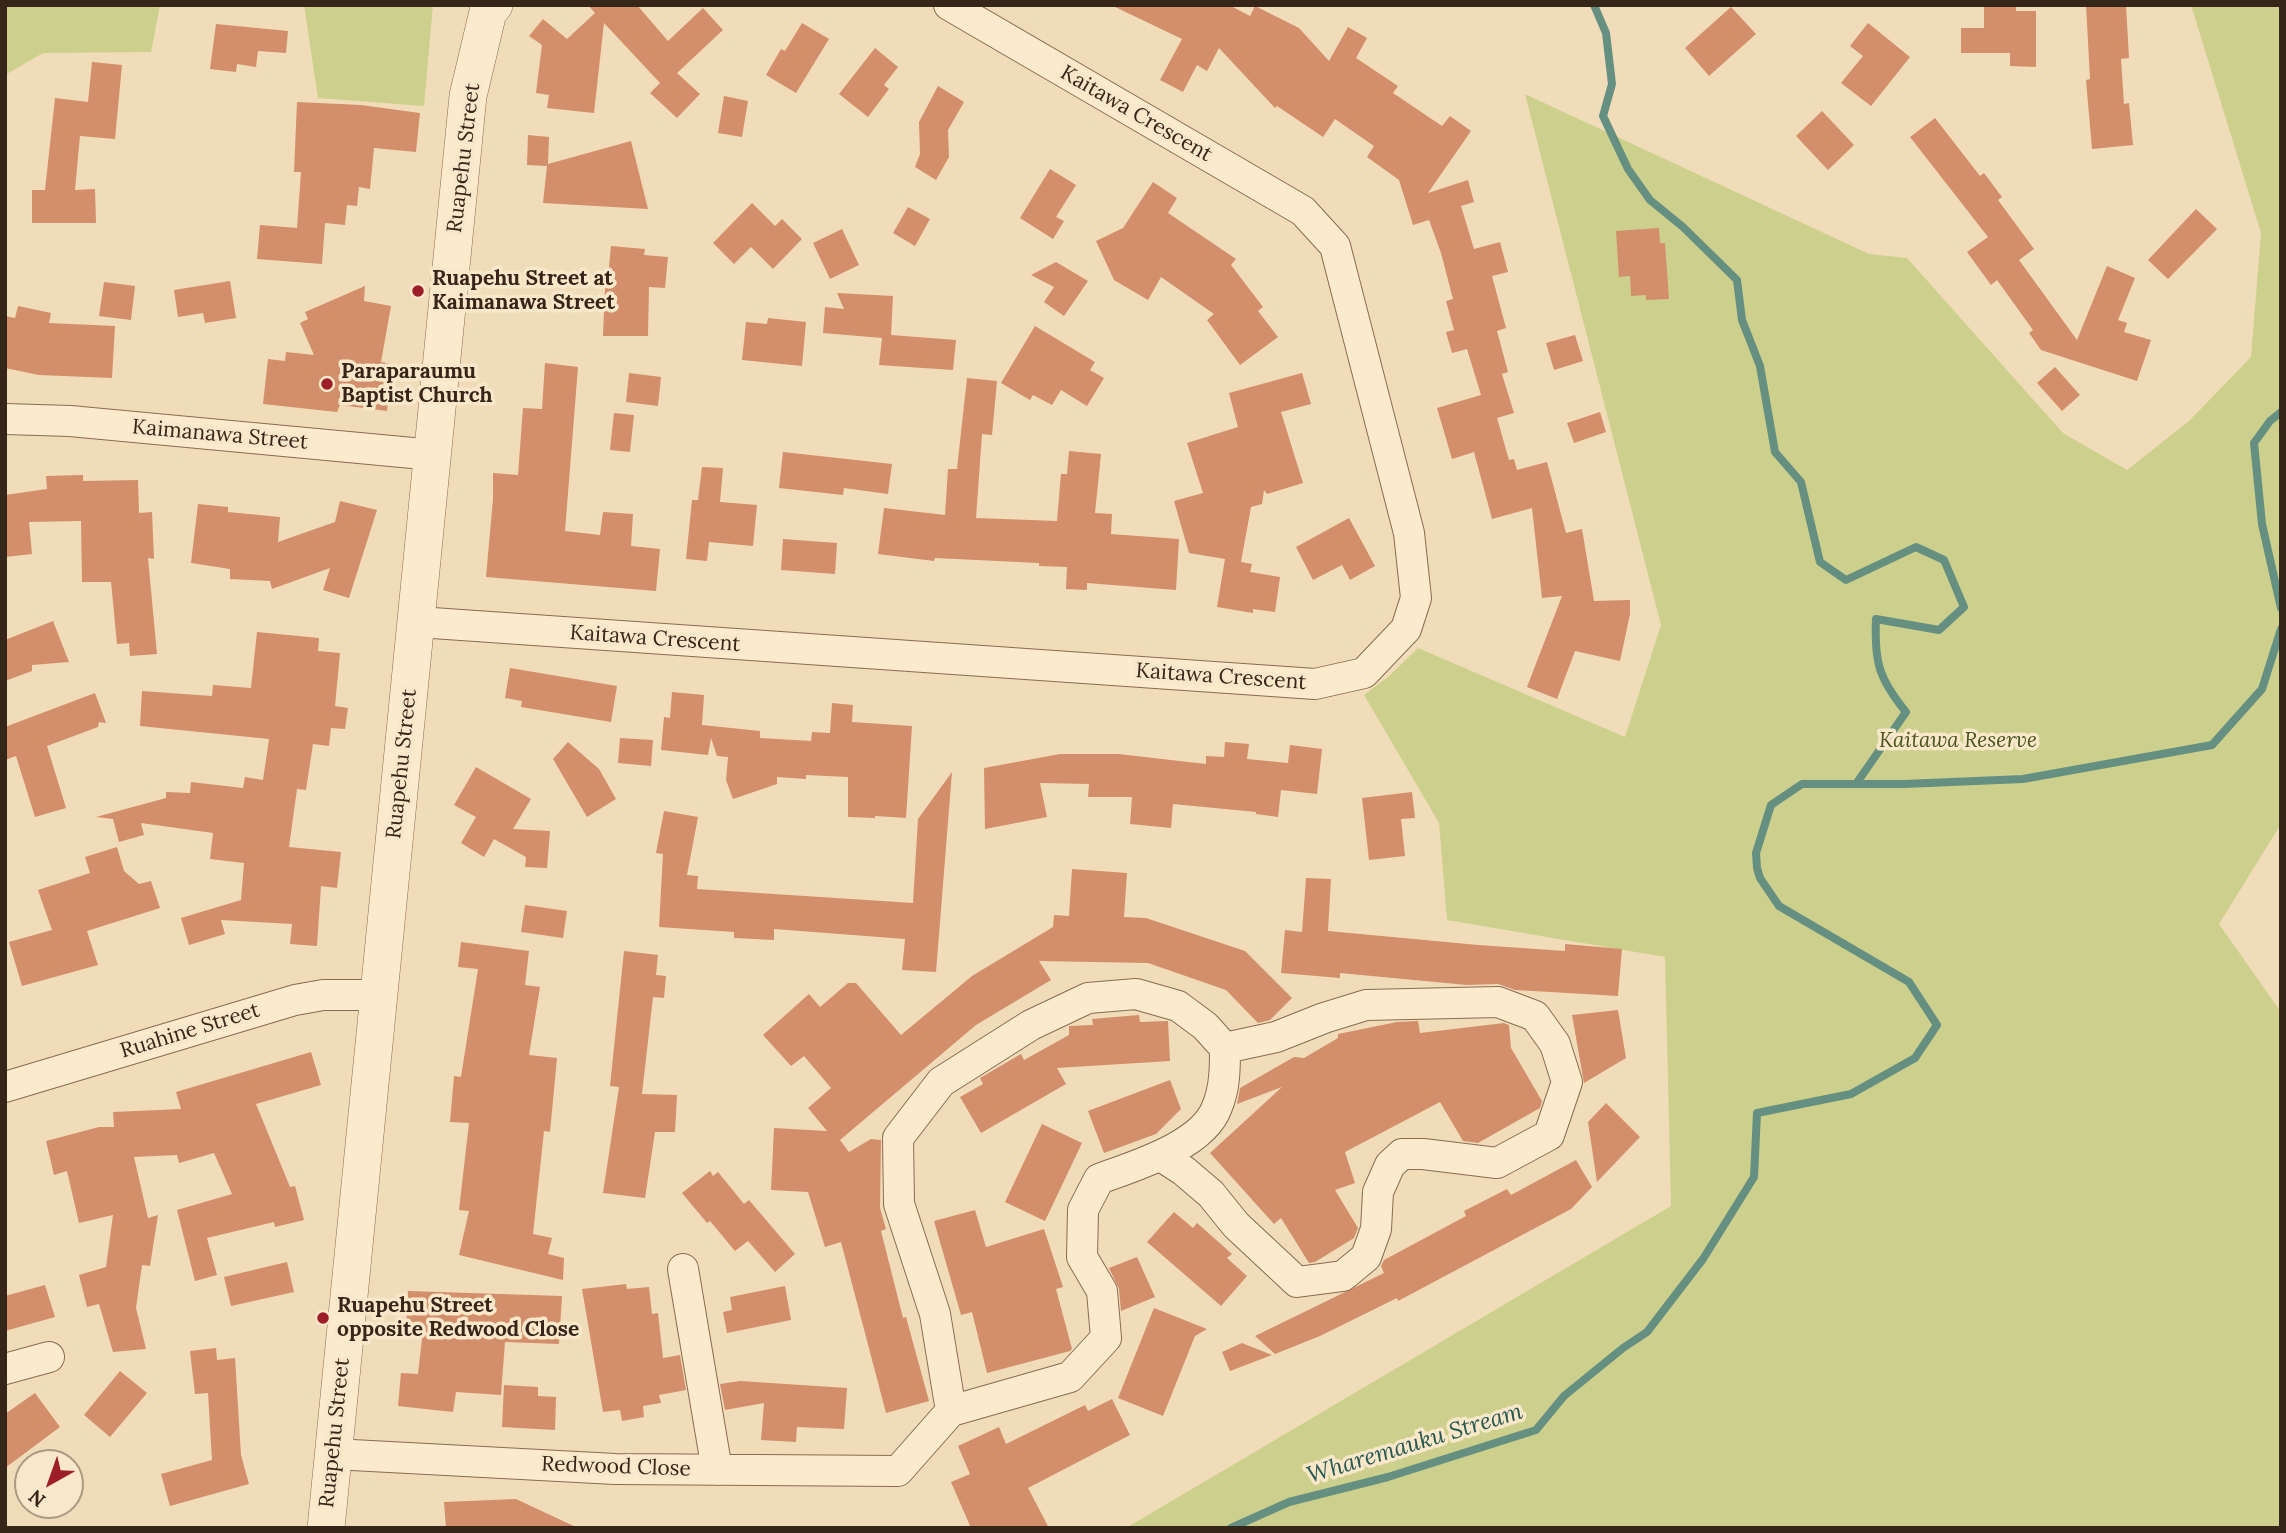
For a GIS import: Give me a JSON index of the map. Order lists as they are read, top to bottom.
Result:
{
  "streets": {
    "street": [
      "Kaitawa Crescent",
      "Ruapehu Street",
      "Kaimanawa Street",
      "Ruahine Street",
      "Redwood Close"
    ]
  },
  "crossings": [
    ["Kaitawa Crescent", "Ruapehu Street"],
    ["Ruapehu Street", "Kaimanawa Street"],
    ["Ruapehu Street", "Ruahine Street"],
    ["Ruapehu Street", "Redwood Close"]
  ],
  "water": ["Wharemauku Stream"],
  "parks": ["Kaitawa Reserve"],
  "places": ["Ruapehu Street at Kaimanawa Street", "Paraparaumu Baptist Church", "Ruapehu Street opposite Redwood Close"],
  "north": "bottom left"
}
